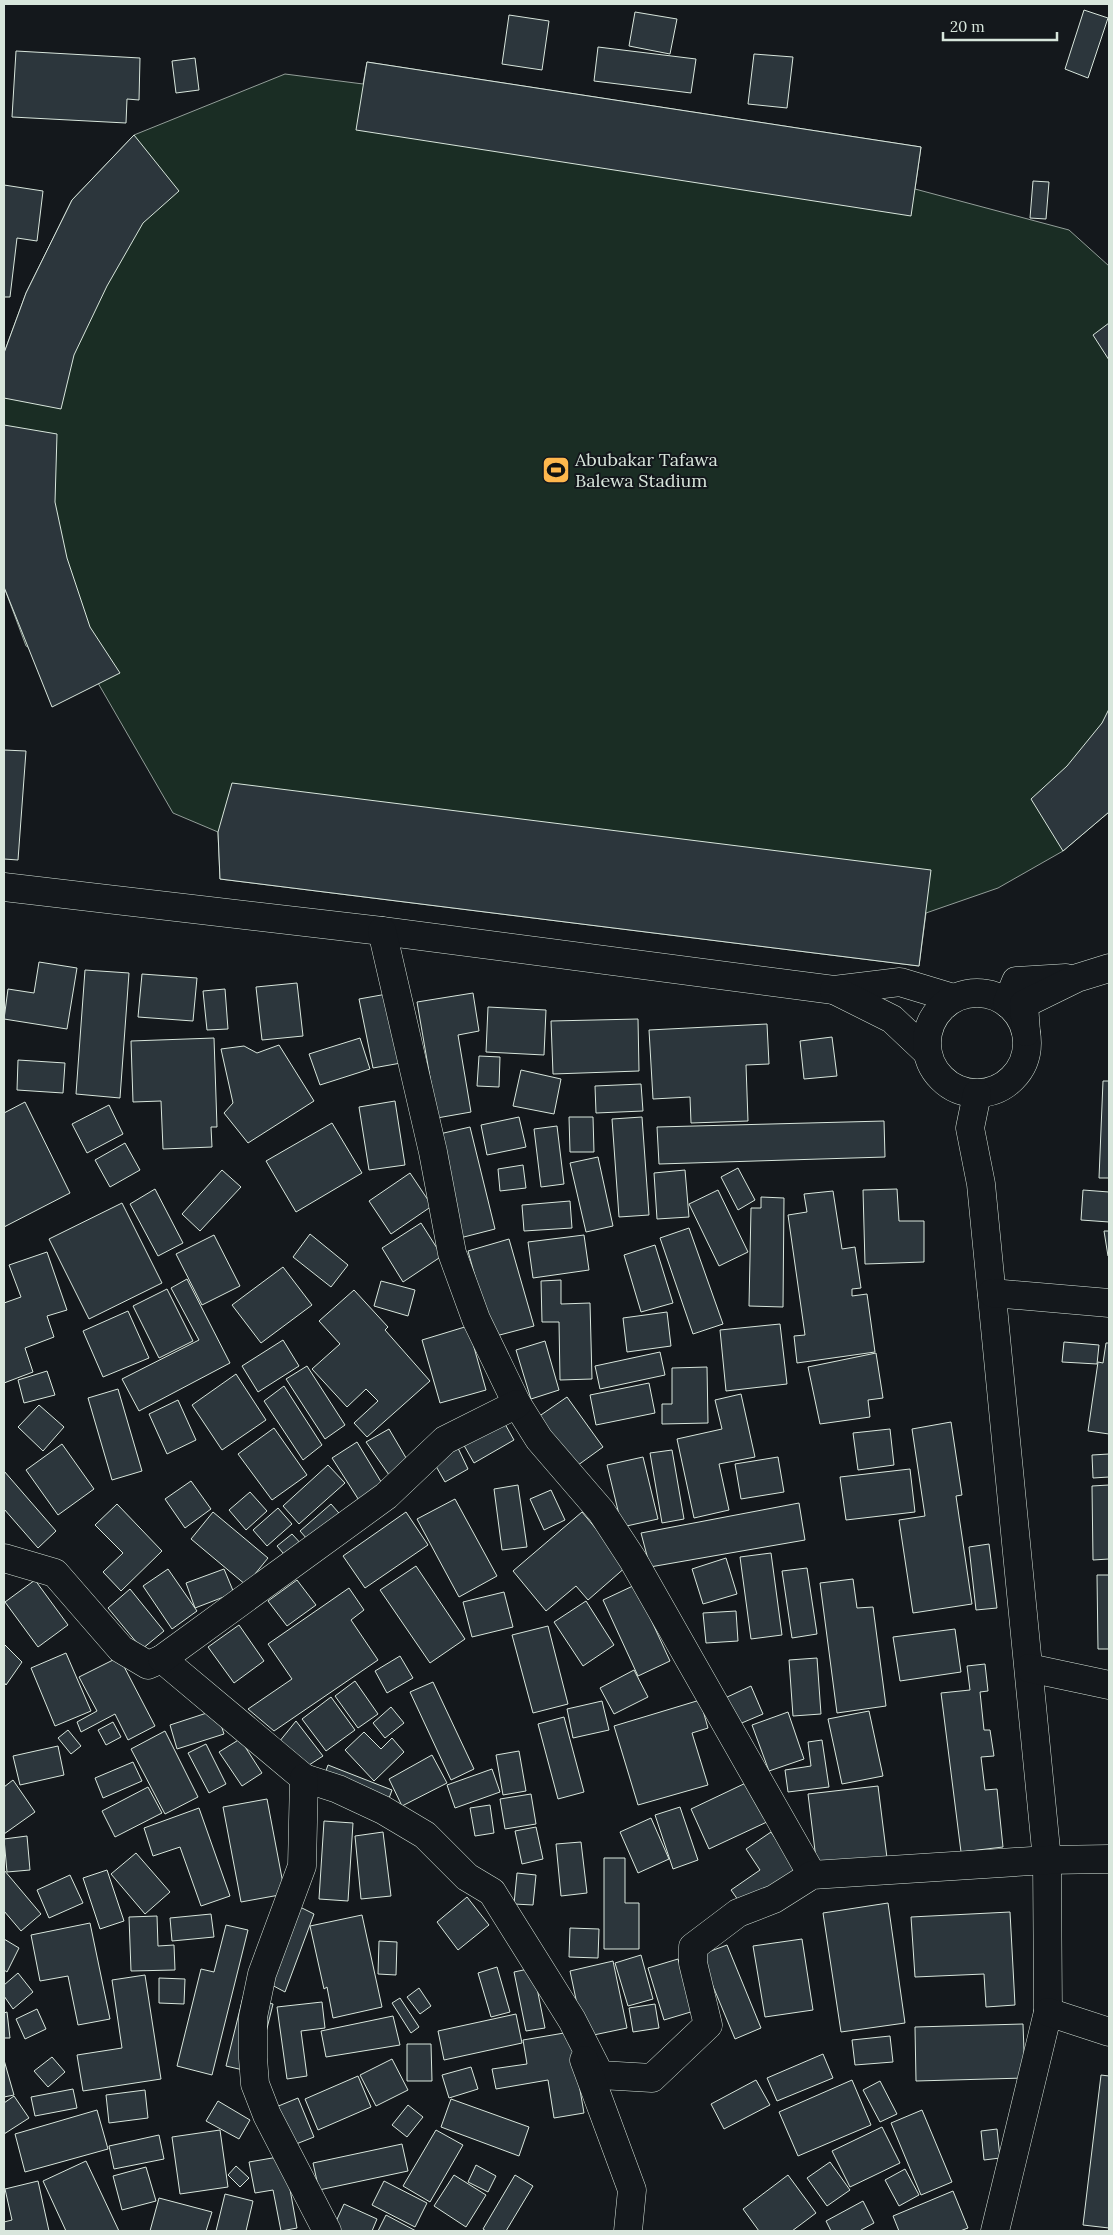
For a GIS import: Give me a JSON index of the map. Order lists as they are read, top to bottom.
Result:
{
  "places": {
    "sports": ["Abubakar Tafawa Balewa Stadium"]
  },
  "scale_bar": "20 m"
}
